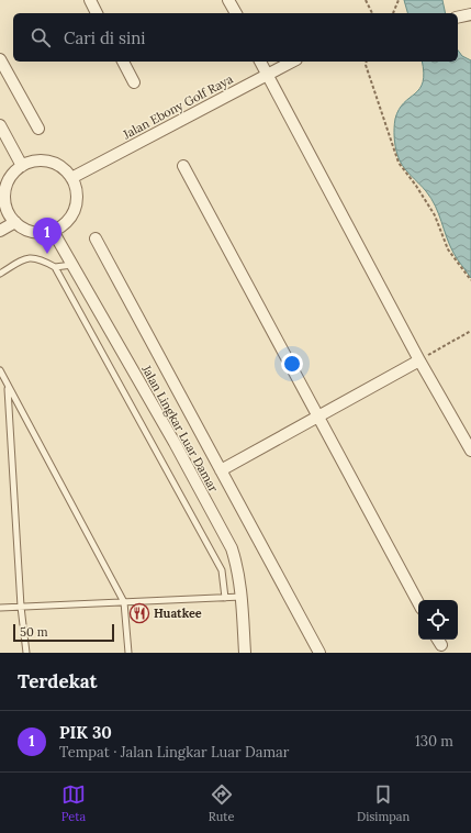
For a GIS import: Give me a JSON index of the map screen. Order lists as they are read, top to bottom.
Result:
{
  "streets": {
    "street": ["Jalan Ebony Golf Raya", "Jalan Lingkar Luar Damar"]
  },
  "crossings": [
    ["Jalan Ebony Golf Raya", "Jalan Lingkar Luar Damar"]
  ],
  "places": {
    "restaurant": ["Huatkee"]
  },
  "scale_bar": "50 m",
  "page": {
    "search": "Cari di sini",
    "pins": "1",
    "scale": "50 m",
    "heading": "Terdekat",
    "list": [
      {
        "mark": "1",
        "name": "PIK 30",
        "note": "Tempat · Jalan Lingkar Luar Damar",
        "value": "130 m"
      }
    ],
    "nav": ["Peta", "Rute", "Disimpan"]
  }
}
